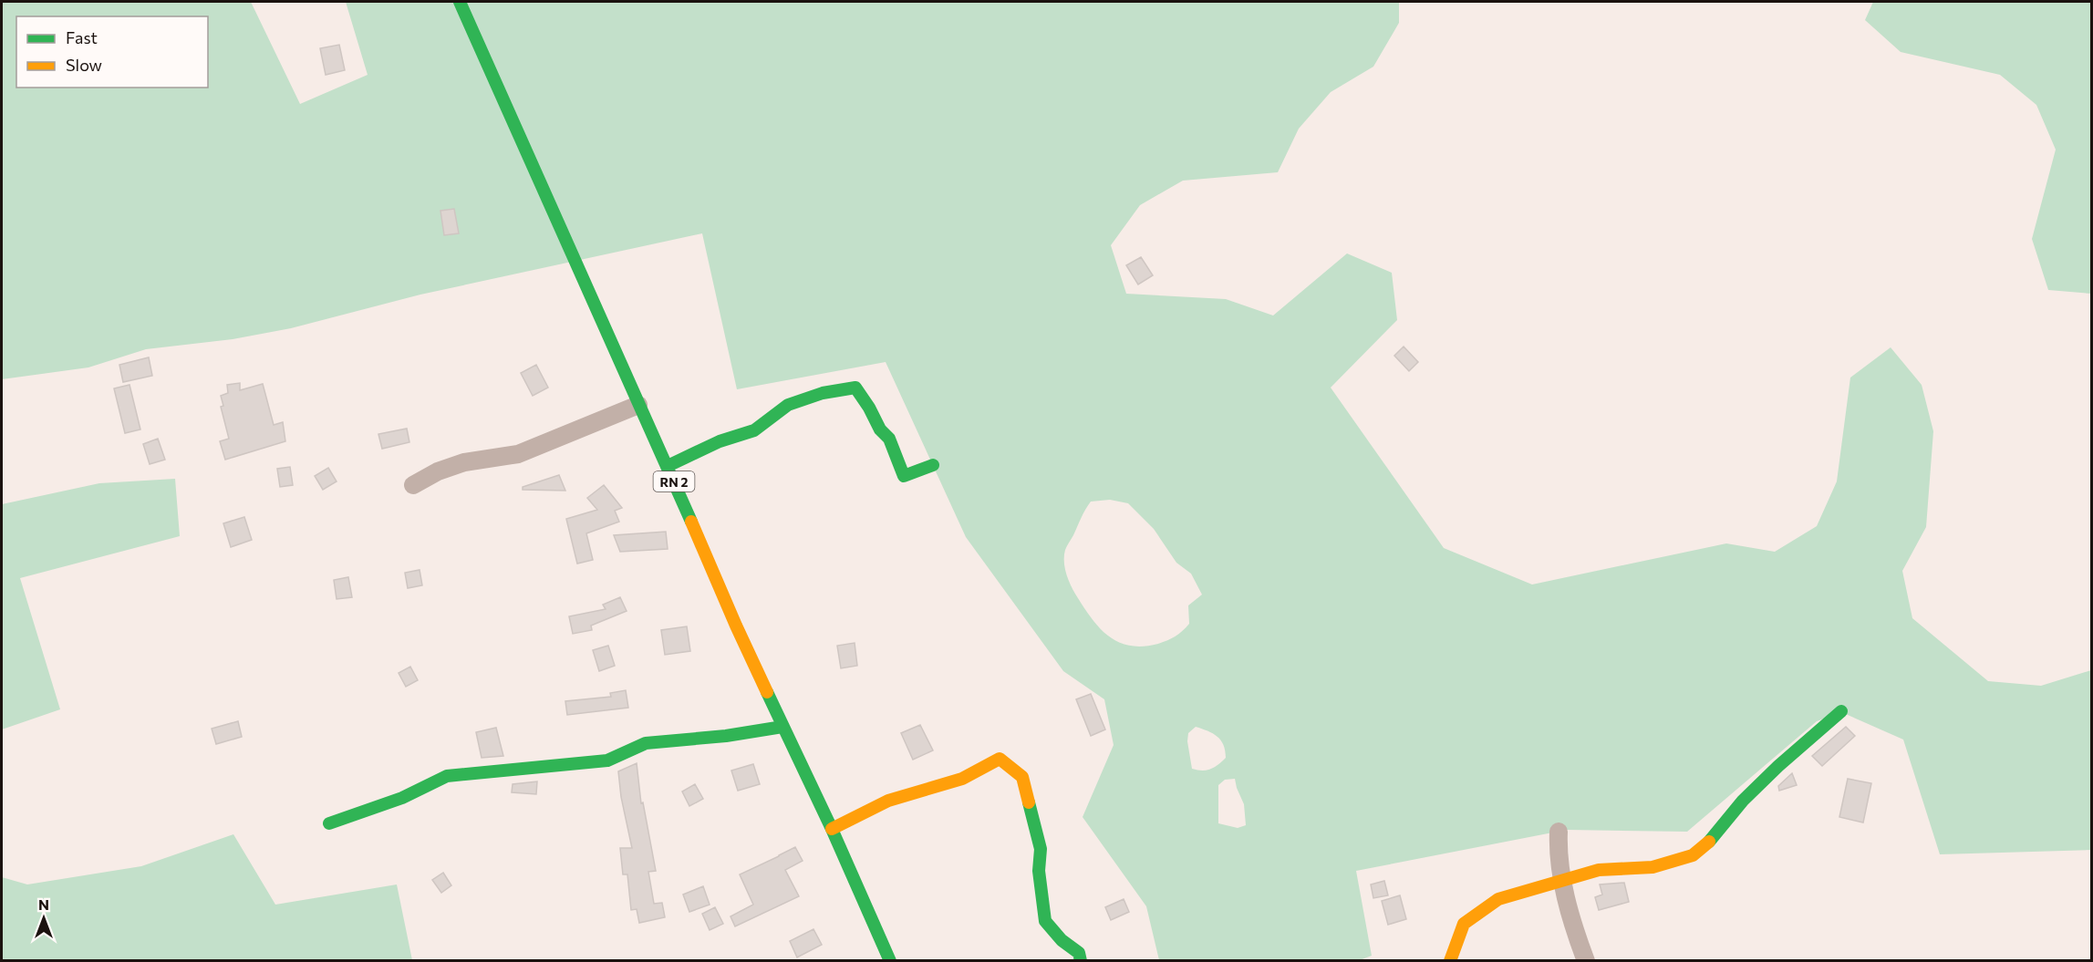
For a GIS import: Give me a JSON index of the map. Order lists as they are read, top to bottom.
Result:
{
  "streets": {
    "street": ["RN 2"]
  },
  "legend": ["Fast", "Slow"],
  "north": "top"
}
